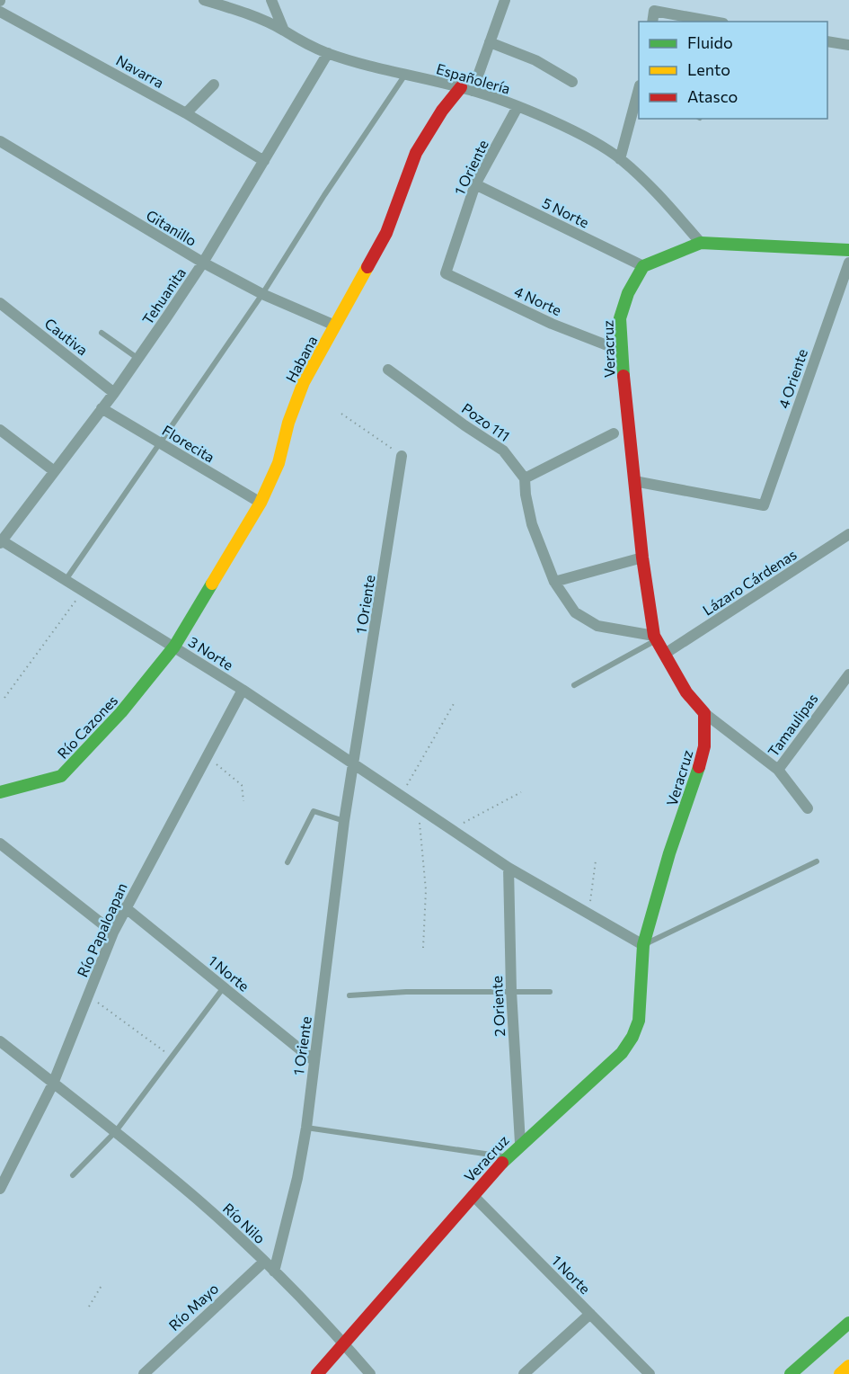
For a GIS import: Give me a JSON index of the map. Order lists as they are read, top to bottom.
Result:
{
  "streets": {
    "street": [
      "Navarra",
      "Españolería",
      "1 Oriente",
      "5 Norte",
      "Gitanillo",
      "Tehuanita",
      "4 Norte",
      "Cautiva",
      "Veracruz",
      "Habana",
      "4 Oriente",
      "Pozo 111",
      "Florecita",
      "Lázaro Cárdenas",
      "3 Norte",
      "Tamaulipas",
      "Río Cazones",
      "Río Papaloapan",
      "1 Norte",
      "2 Oriente",
      "Río Nilo",
      "Río Mayo"
    ]
  },
  "crossings": [
    ["Navarra", "Tehuanita"],
    ["Españolería", "1 Oriente"],
    ["Españolería", "Tehuanita"],
    ["Españolería", "Habana"],
    ["1 Oriente", "5 Norte"],
    ["1 Oriente", "4 Norte"],
    ["1 Oriente", "3 Norte"],
    ["1 Oriente", "1 Norte"],
    ["1 Oriente", "Río Nilo"],
    ["5 Norte", "Veracruz"],
    ["Gitanillo", "Tehuanita"],
    ["Gitanillo", "Habana"],
    ["Tehuanita", "Cautiva"],
    ["Tehuanita", "Florecita"],
    ["Tehuanita", "3 Norte"],
    ["4 Norte", "Veracruz"],
    ["Veracruz", "4 Oriente"],
    ["Veracruz", "Lázaro Cárdenas"],
    ["Veracruz", "3 Norte"],
    ["Veracruz", "Tamaulipas"],
    ["Veracruz", "1 Norte"],
    ["Veracruz", "2 Oriente"],
    ["Veracruz", "Río Nilo"],
    ["Habana", "Florecita"],
    ["Habana", "3 Norte"],
    ["Habana", "Río Cazones"],
    ["3 Norte", "Río Cazones"],
    ["3 Norte", "Río Papaloapan"],
    ["3 Norte", "2 Oriente"],
    ["Río Papaloapan", "1 Norte"],
    ["Río Papaloapan", "Río Nilo"],
    ["Río Nilo", "Río Mayo"]
  ],
  "legend": ["Fluido", "Lento", "Atasco"]
}
